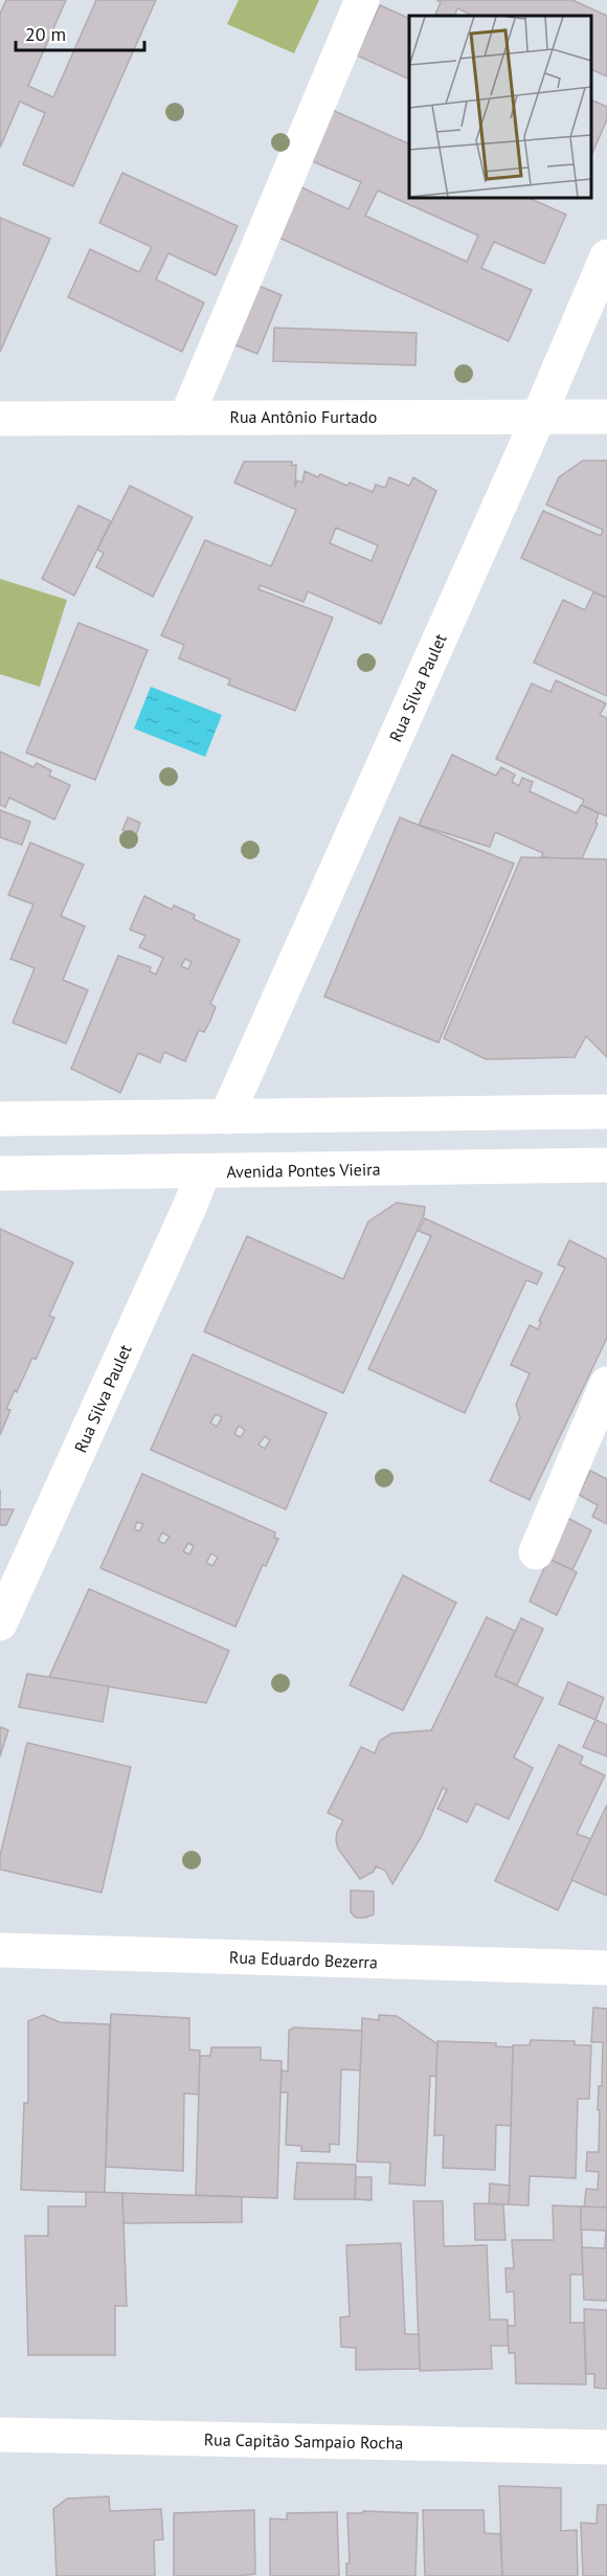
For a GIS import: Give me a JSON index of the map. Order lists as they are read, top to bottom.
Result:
{
  "streets": {
    "street": [
      "Rua Antônio Furtado",
      "Rua Silva Paulet",
      "Avenida Pontes Vieira",
      "Rua Eduardo Bezerra",
      "Rua Capitão Sampaio Rocha"
    ]
  },
  "crossings": [
    ["Rua Antônio Furtado", "Rua Silva Paulet"],
    ["Rua Silva Paulet", "Avenida Pontes Vieira"]
  ],
  "scale_bar": "20 m"
}
